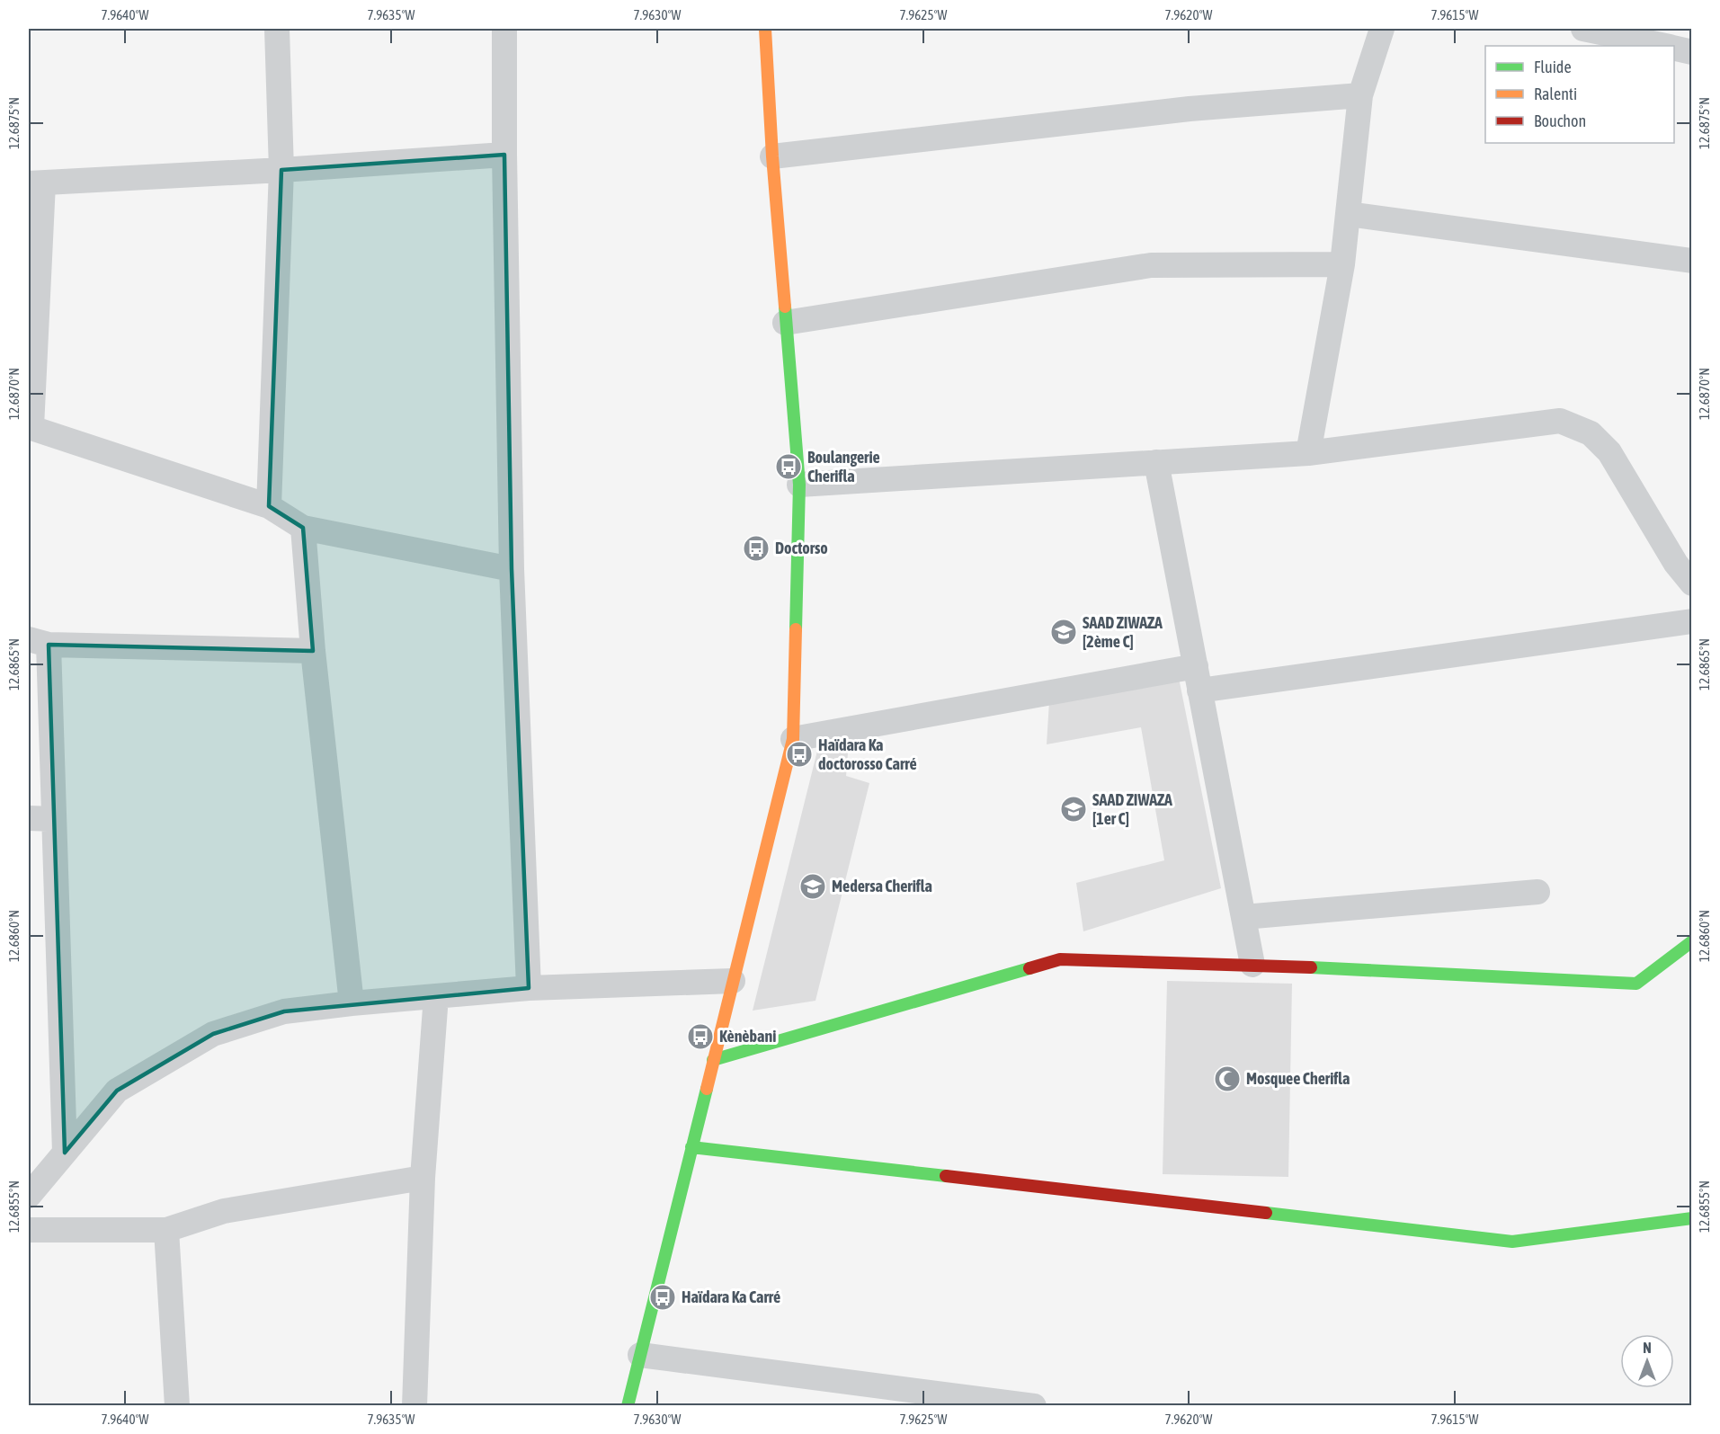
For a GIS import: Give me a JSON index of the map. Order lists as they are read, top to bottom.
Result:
{
  "places": {
    "bus stop": [
      "Boulangerie Cherifla",
      "Doctorso",
      "Haïdara Ka doctorosso Carré",
      "Kènèbani",
      "Haïdara Ka Carré"
    ],
    "school or university": ["SAAD ZIWAZA [2ème C]", "SAAD ZIWAZA [1er C]", "Medersa Cherifla"],
    "mosque": ["Mosquee Cherifla"]
  },
  "legend": ["Fluide", "Ralenti", "Bouchon"],
  "north": "top",
  "coordinates": [
    "7.9640°W",
    "7.9635°W",
    "7.9630°W",
    "7.9625°W",
    "7.9620°W",
    "7.9615°W",
    "12.6875°N",
    "12.6870°N",
    "12.6865°N",
    "12.6860°N",
    "12.6855°N"
  ]
}
